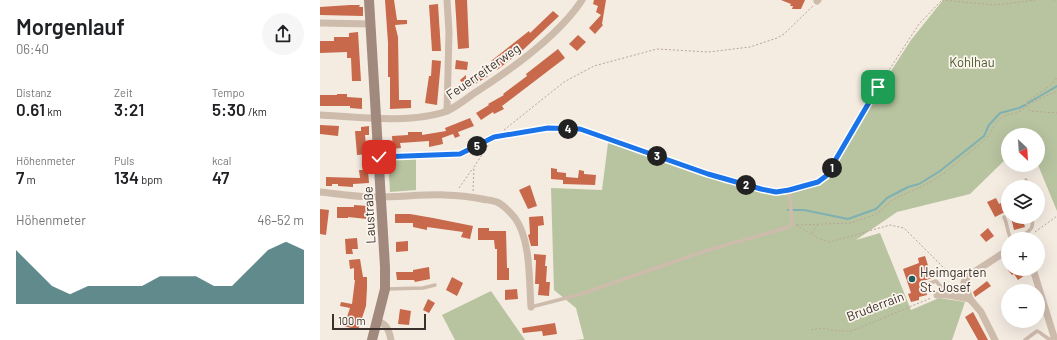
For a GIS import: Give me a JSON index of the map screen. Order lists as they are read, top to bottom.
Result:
{
  "streets": {
    "street": ["Feuerreiterweg", "Laustraße"],
    "path": ["Bruderrain"]
  },
  "crossings": [
    ["Feuerreiterweg", "Laustraße"]
  ],
  "parks": ["Kohlhau"],
  "places": ["Heimgarten St. Josef"],
  "scale_bar": "100 m",
  "north": "bottom right",
  "page": {
    "heading": ["Morgenlauf", "06:40"],
    "stats": [
      ["Distanz", "0.61 km"],
      ["Zeit", "3:21"],
      ["Tempo", "5:30 /km"],
      ["Höhenmeter", "7 m"],
      ["Puls", "134 bpm"],
      ["kcal", "47"]
    ],
    "pins": [
      "4",
      "5",
      "3",
      "1",
      "2"
    ],
    "map_buttons": ["+", "−"],
    "chart": ["Höhenmeter", "46–52 m"],
    "scale": "100 m"
  }
}
